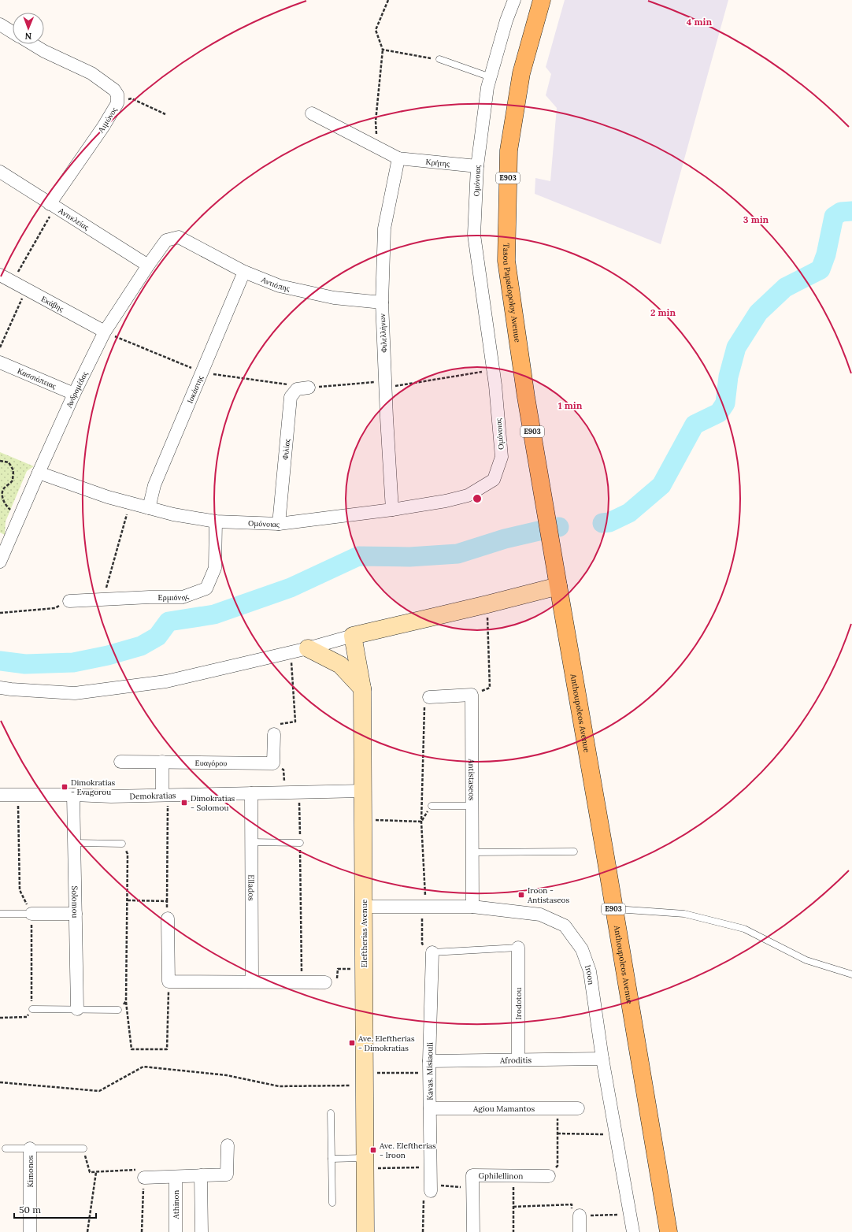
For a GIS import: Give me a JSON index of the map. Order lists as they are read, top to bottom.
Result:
{
  "streets": {
    "main road": [
      "E903",
      "Tasou Papadopoloy Avenue",
      "Anthoupoleos Avenue",
      "Eleftherias Avenue"
    ],
    "street": [
      "Αιμώνος",
      "Κρήτης",
      "Ομόνοιας",
      "Αντικλείας",
      "Αντιόπης",
      "Εκάβης",
      "Φιλελλήνων",
      "Κασσιόπειας",
      "Ιοκάστης",
      "Ανδρομέδας",
      "Φιλίας",
      "Ερμιόνης",
      "Ευαγόρου",
      "Antistaseos",
      "Demokratias",
      "Ellados",
      "Solomou",
      "Iroon",
      "Irodotou",
      "Afroditis",
      "Kavas. Misiaouli",
      "Agiou Mamantos",
      "Kimonos",
      "Gphilellinon",
      "Athinon"
    ]
  },
  "crossings": [
    ["Αιμώνος", "Αντικλείας"],
    ["Κρήτης", "Ομόνοιας"],
    ["Κρήτης", "Φιλελλήνων"],
    ["Ομόνοιας", "Φιλελλήνων"],
    ["Ομόνοιας", "Ιοκάστης"],
    ["Ομόνοιας", "Ανδρομέδας"],
    ["Ομόνοιας", "Φιλίας"],
    ["Ομόνοιας", "Ερμιόνης"],
    ["Αντικλείας", "Ανδρομέδας"],
    ["Αντιόπης", "Φιλελλήνων"],
    ["Αντιόπης", "Ιοκάστης"],
    ["Αντιόπης", "Ανδρομέδας"],
    ["Tasou Papadopoloy Avenue", "Anthoupoleos Avenue"],
    ["Εκάβης", "Ανδρομέδας"],
    ["Κασσιόπειας", "Ανδρομέδας"],
    ["Antistaseos", "Iroon"],
    ["Demokratias", "Ellados"],
    ["Demokratias", "Solomou"],
    ["Demokratias", "Eleftherias Avenue"],
    ["Eleftherias Avenue", "Iroon"],
    ["Iroon", "Afroditis"],
    ["Irodotou", "Afroditis"],
    ["Afroditis", "Kavas. Misiaouli"],
    ["Kavas. Misiaouli", "Agiou Mamantos"]
  ],
  "places": {
    "transit": [
      "Dimokratias - Evagorou",
      "Dimokratias - Solomou",
      "Iroon - Antistaseos",
      "Ave. Eleftherias - Dimokratias",
      "Ave. Eleftherias - Iroon"
    ]
  },
  "scale_bar": "50 m",
  "north": "bottom",
  "rings": [
    "4 min",
    "3 min",
    "2 min",
    "1 min"
  ]
}
